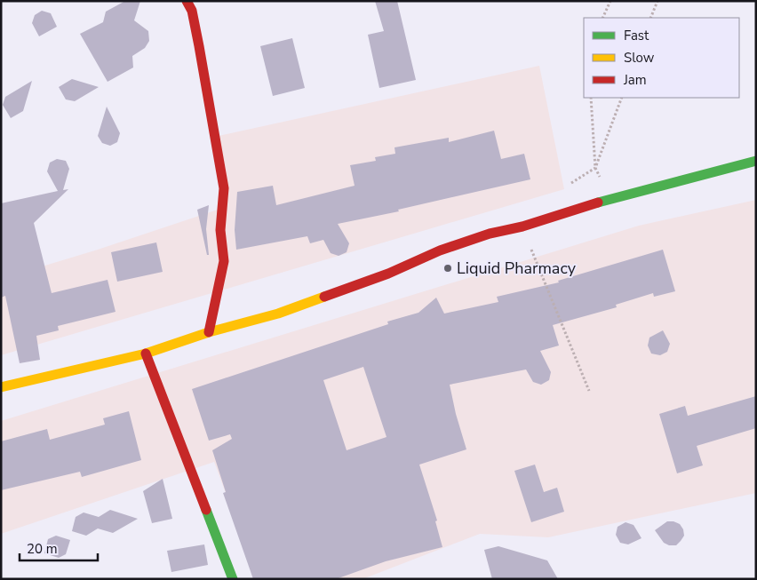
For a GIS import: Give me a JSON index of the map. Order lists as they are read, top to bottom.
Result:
{
  "places": ["Liquid Pharmacy"],
  "legend": ["Fast", "Slow", "Jam"],
  "scale_bar": "20 m"
}
